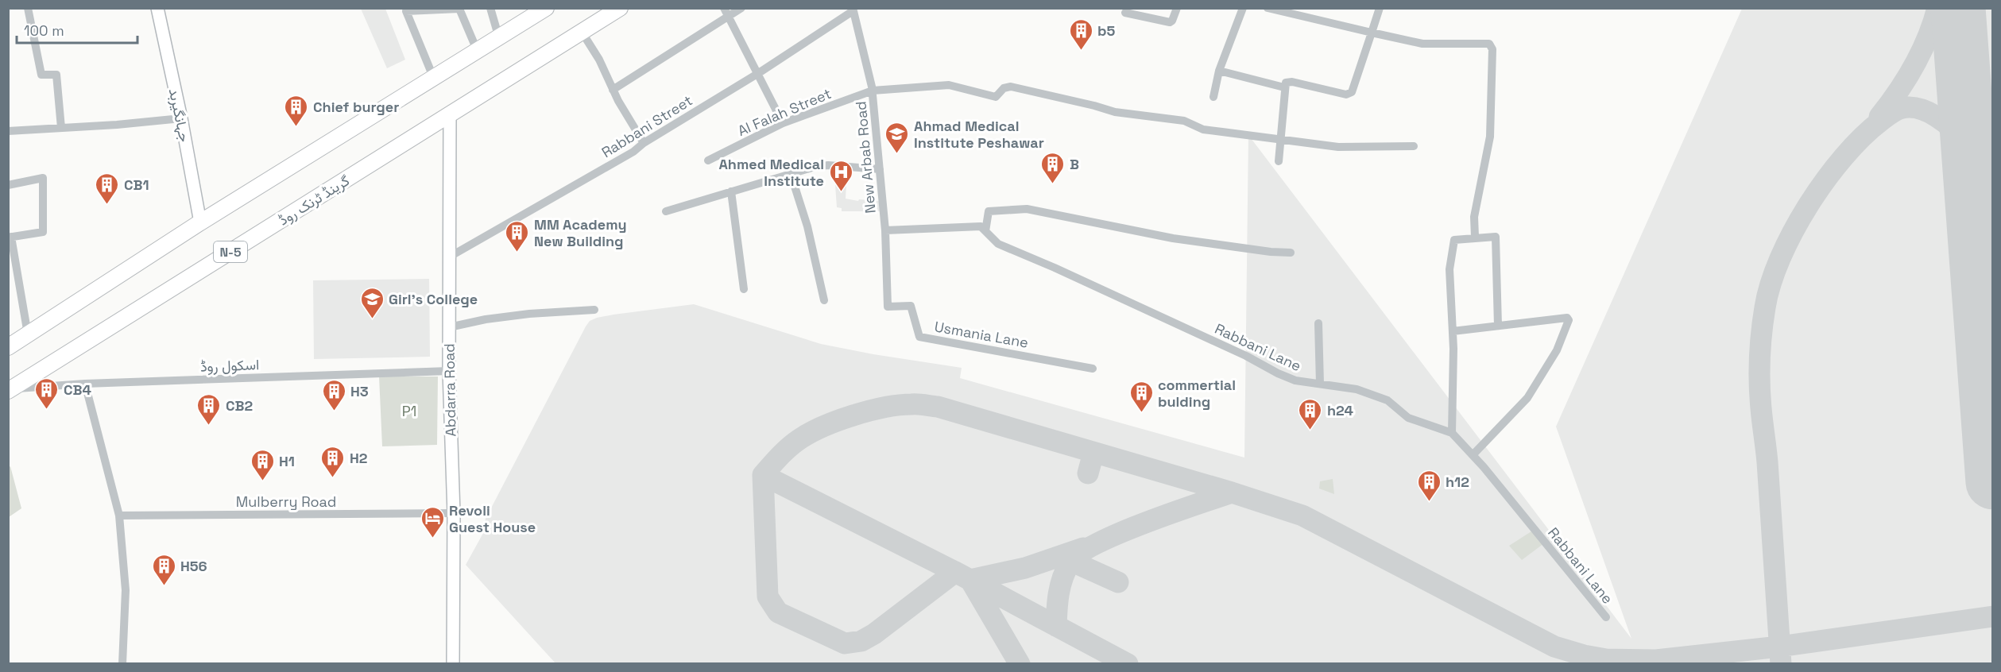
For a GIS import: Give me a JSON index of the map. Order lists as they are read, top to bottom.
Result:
{
  "streets": {
    "highway": ["گرینڈ ٹرنک روڈ", "N-5"],
    "street": [
      "Al Falah Street",
      "جہانگیربد",
      "Rabbani Street",
      "New Arbab Road",
      "Usmania Lane",
      "Rabbani Lane",
      "اسکول روڈ",
      "Abdarra Road",
      "Mulberry Road"
    ]
  },
  "crossings": [
    ["Al Falah Street", "New Arbab Road"],
    ["Rabbani Street", "New Arbab Road"],
    ["Rabbani Street", "Abdarra Road"],
    ["New Arbab Road", "Usmania Lane"],
    ["New Arbab Road", "Rabbani Lane"],
    ["گرینڈ ٹرنک روڈ", "اسکول روڈ"],
    ["گرینڈ ٹرنک روڈ", "Abdarra Road"],
    ["اسکول روڈ", "Abdarra Road"],
    ["Abdarra Road", "Mulberry Road"]
  ],
  "parks": ["P1"],
  "places": {
    "building": [
      "b5",
      "Chief burger",
      "B",
      "CB1",
      "MM Academy New Building",
      "CB4",
      "H3",
      "commertial bulding",
      "CB2",
      "h24",
      "H2",
      "H1",
      "h12",
      "H56"
    ],
    "school or university": ["Ahmad Medical Institute Peshawar", "Girl's College"],
    "hospital": ["Ahmed Medical Institute"],
    "hotel": ["Revoli Guest House"]
  },
  "scale_bar": "100 m"
}
